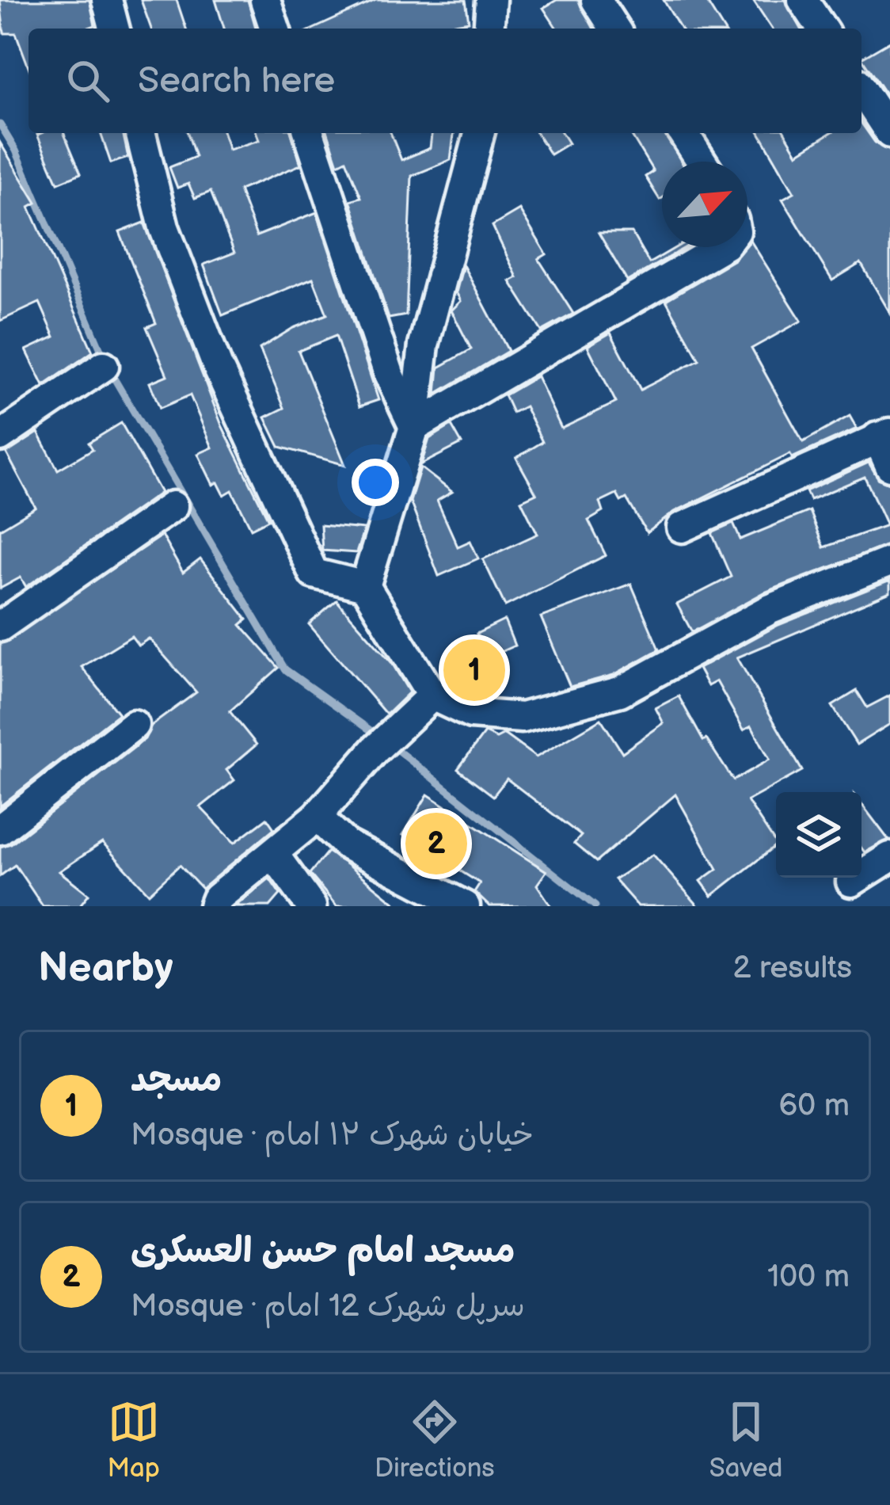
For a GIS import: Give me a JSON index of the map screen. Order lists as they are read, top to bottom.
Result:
{
  "north": "top right",
  "page": {
    "search": "Search here",
    "pins": ["1", "2"],
    "heading": ["Nearby", "2 results"],
    "list": [
      {
        "mark": "1",
        "name": "مسجد",
        "note": "Mosque · خیابان شهرک ۱۲ امام",
        "value": "60 m"
      },
      {
        "mark": "2",
        "name": "مسجد امام حسن العسکری",
        "note": "Mosque · سرپل شهرک 12 امام",
        "value": "100 m"
      }
    ],
    "nav": ["Map", "Directions", "Saved"]
  }
}
